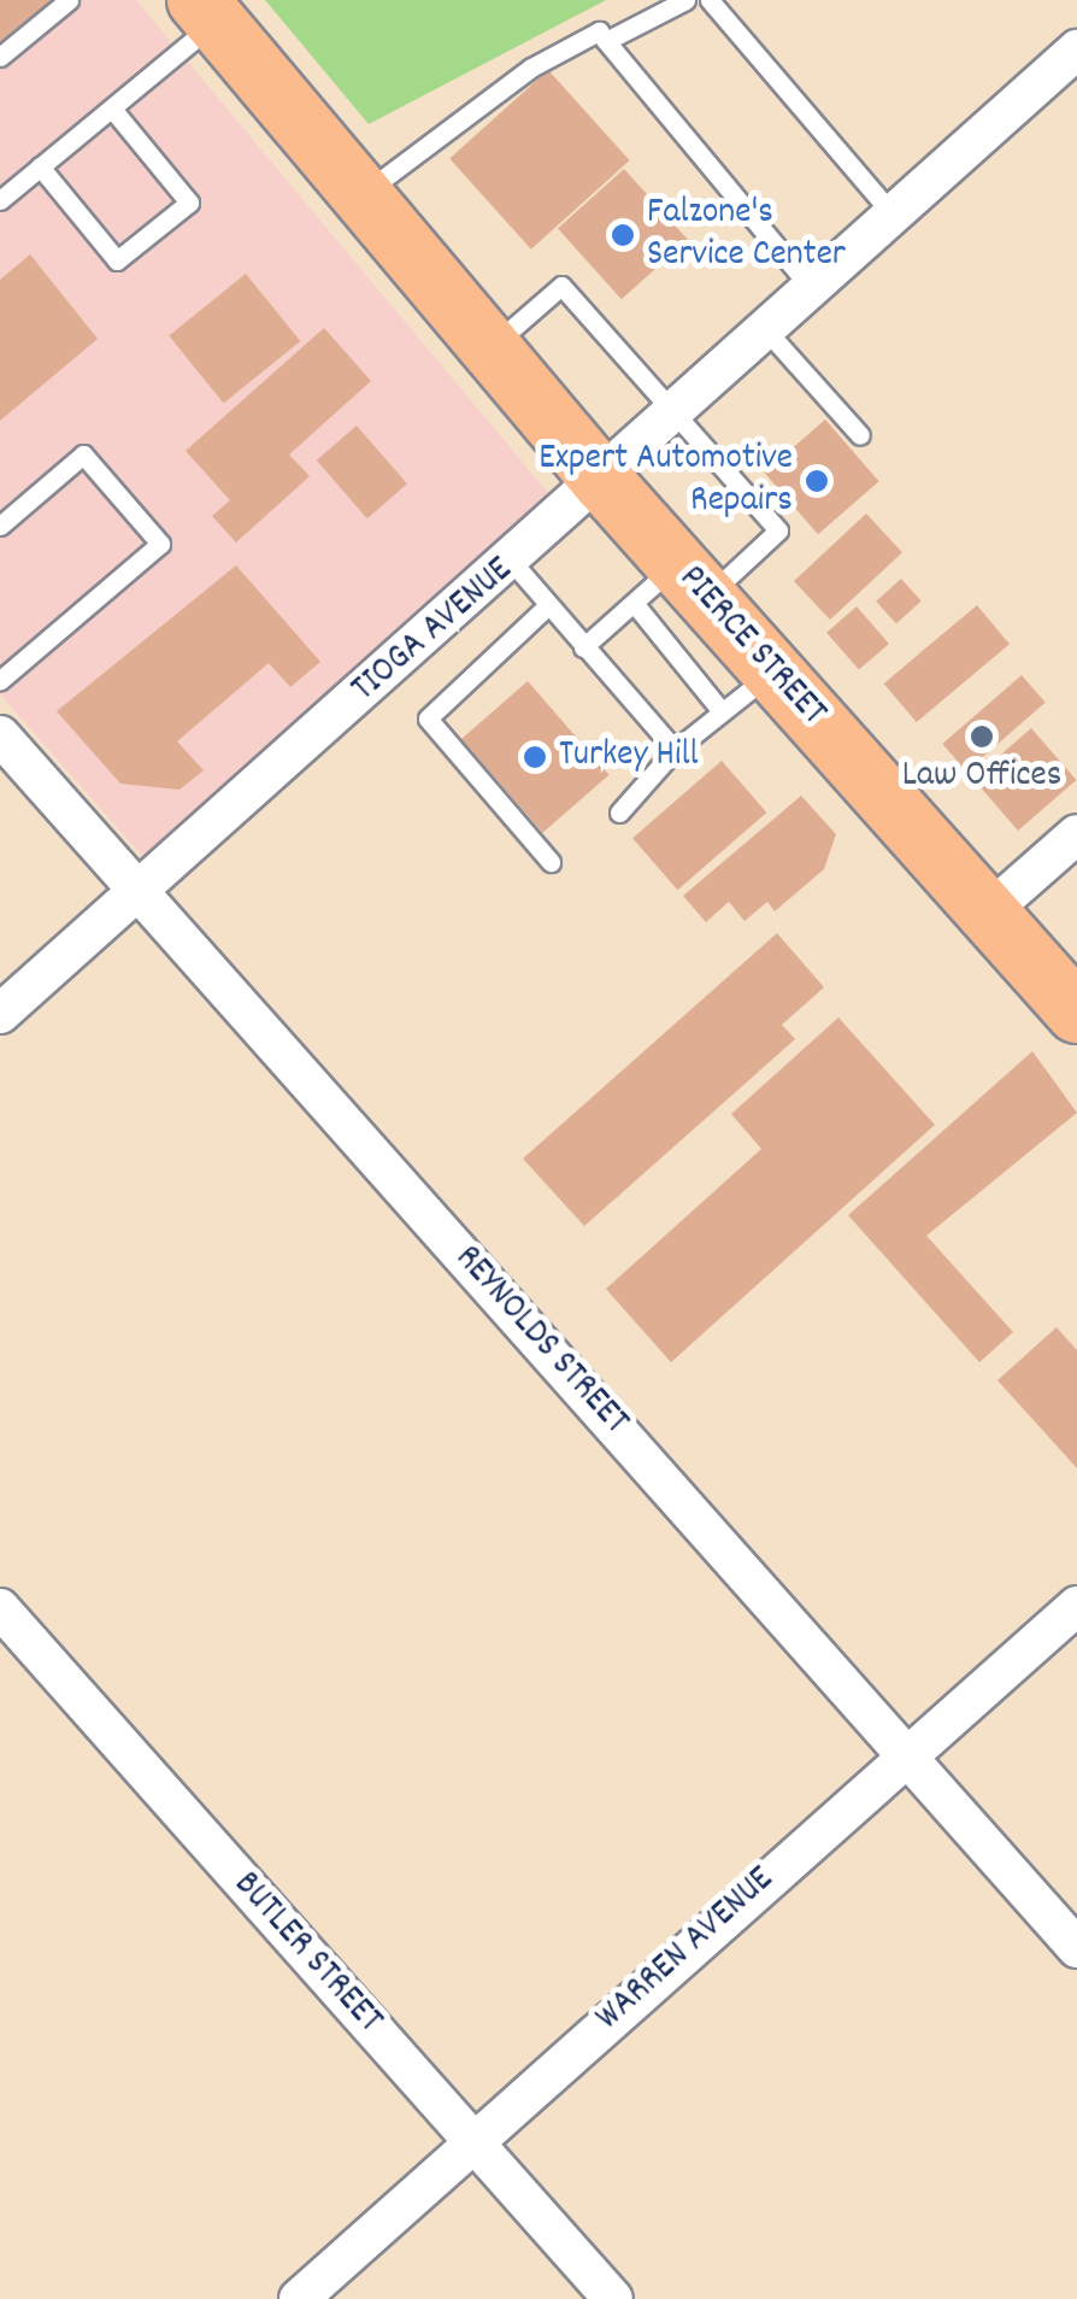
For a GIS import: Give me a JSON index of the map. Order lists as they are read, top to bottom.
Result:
{
  "streets": {
    "main road": ["PIERCE STREET"],
    "street": [
      "TIOGA AVENUE",
      "REYNOLDS STREET",
      "WARREN AVENUE",
      "BUTLER STREET"
    ]
  },
  "crossings": [
    ["TIOGA AVENUE", "PIERCE STREET"],
    ["TIOGA AVENUE", "REYNOLDS STREET"],
    ["REYNOLDS STREET", "WARREN AVENUE"],
    ["WARREN AVENUE", "BUTLER STREET"]
  ],
  "places": [
    "Falzone's Service Center",
    "Expert Automotive Repairs",
    "Law Offices",
    "Turkey Hill"
  ]
}
